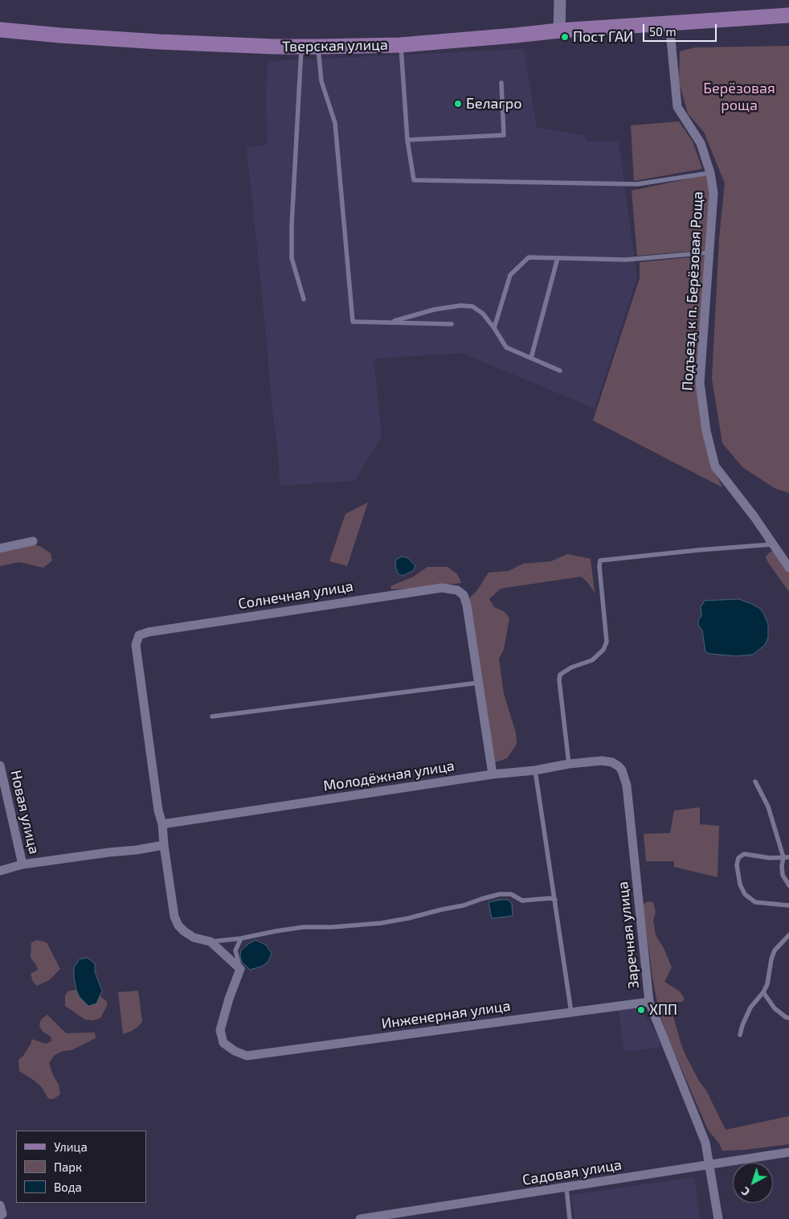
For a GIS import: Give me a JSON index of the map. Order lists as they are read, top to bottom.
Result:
{
  "streets": {
    "main road": ["Тверская улица"],
    "street": [
      "Подъезд к п. Берёзовая Роща",
      "Солнечная улица",
      "Молодёжная улица",
      "Новая улица",
      "Заречная улица",
      "Инженерная улица",
      "Садовая улица"
    ]
  },
  "crossings": [
    ["Тверская улица", "Подъезд к п. Берёзовая Роща"],
    ["Солнечная улица", "Молодёжная улица"],
    ["Молодёжная улица", "Заречная улица"],
    ["Заречная улица", "Инженерная улица"],
    ["Заречная улица", "Садовая улица"]
  ],
  "parks": ["Берёзовая роща"],
  "places": ["Пост ГАИ", "Белагро", "ХПП"],
  "legend": ["Улица", "Парк", "Вода"],
  "scale_bar": "50 m",
  "north": "bottom left"
}
